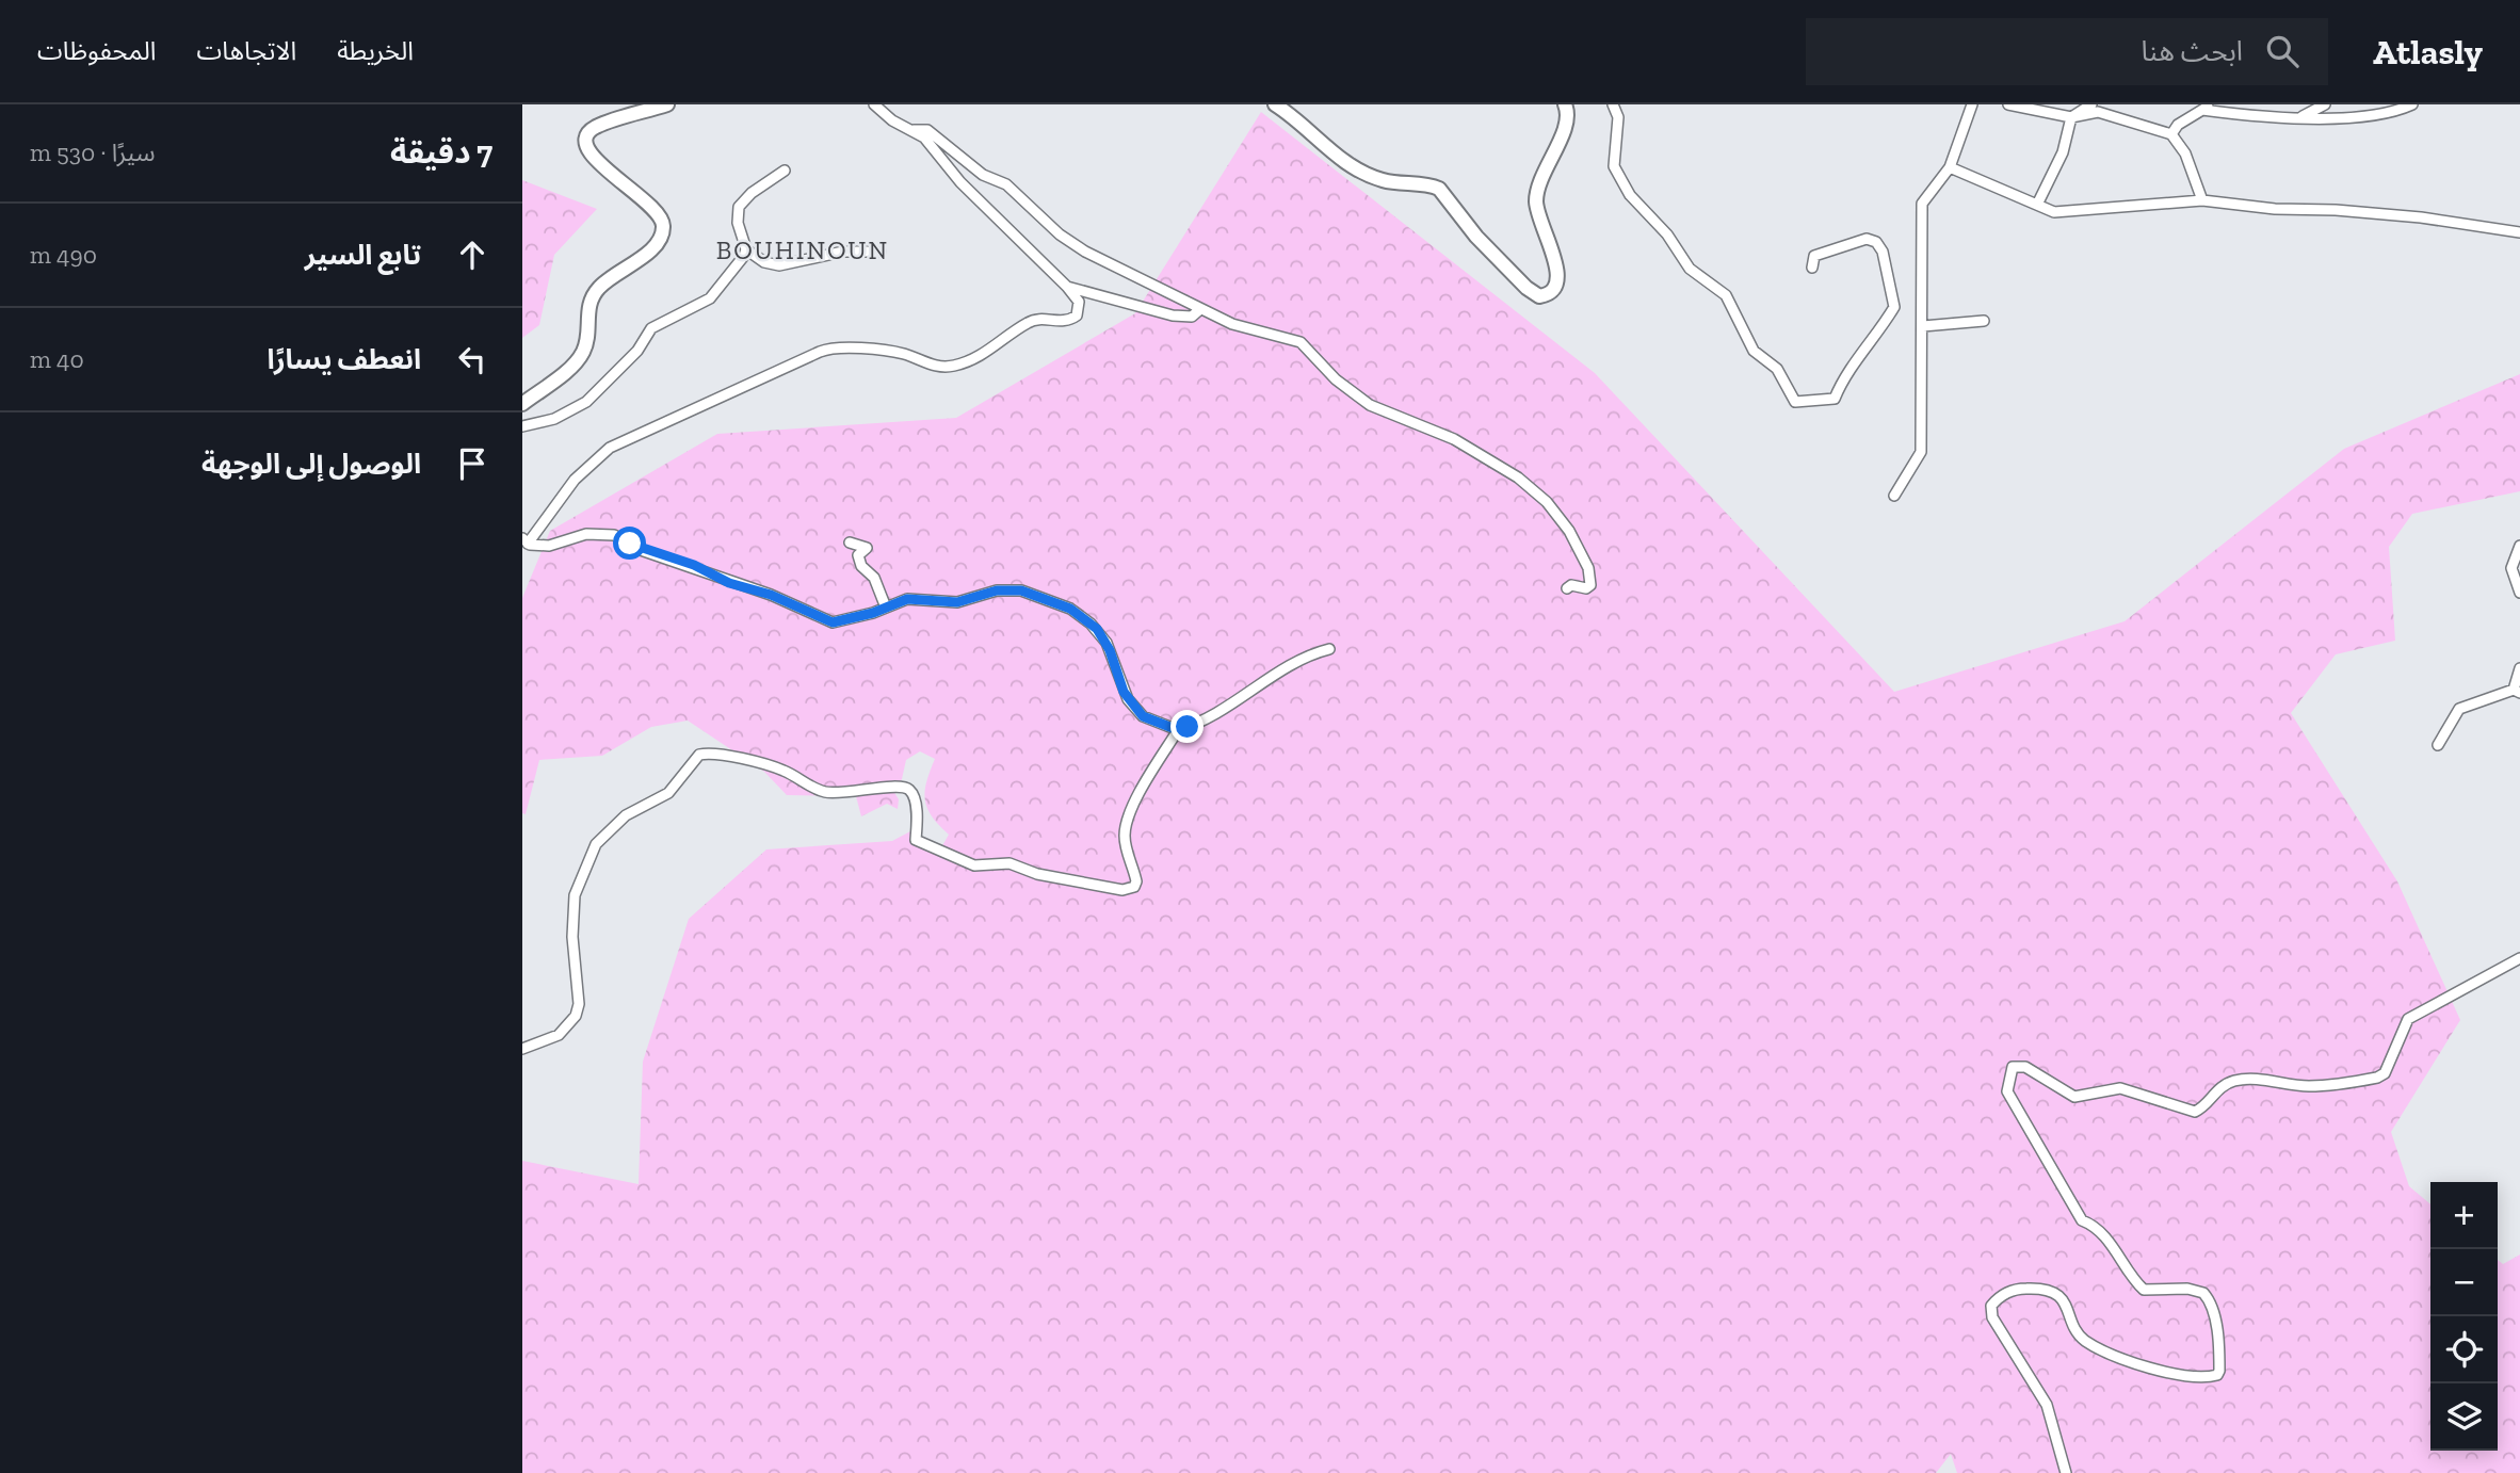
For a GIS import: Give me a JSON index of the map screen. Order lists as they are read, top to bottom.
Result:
{
  "districts": ["BOUHINOUN"],
  "page": {
    "header": "Atlasly",
    "search": "ابحث هنا",
    "nav": ["الخريطة", "الاتجاهات", "المحفوظات"],
    "heading": ["7 دقيقة", "سيرًا · 530 m"],
    "list": [
      ["تابع السير", "490 m"],
      ["انعطف يسارًا", "40 m"],
      "الوصول إلى الوجهة"
    ],
    "map_buttons": ["+", "−"]
  }
}
